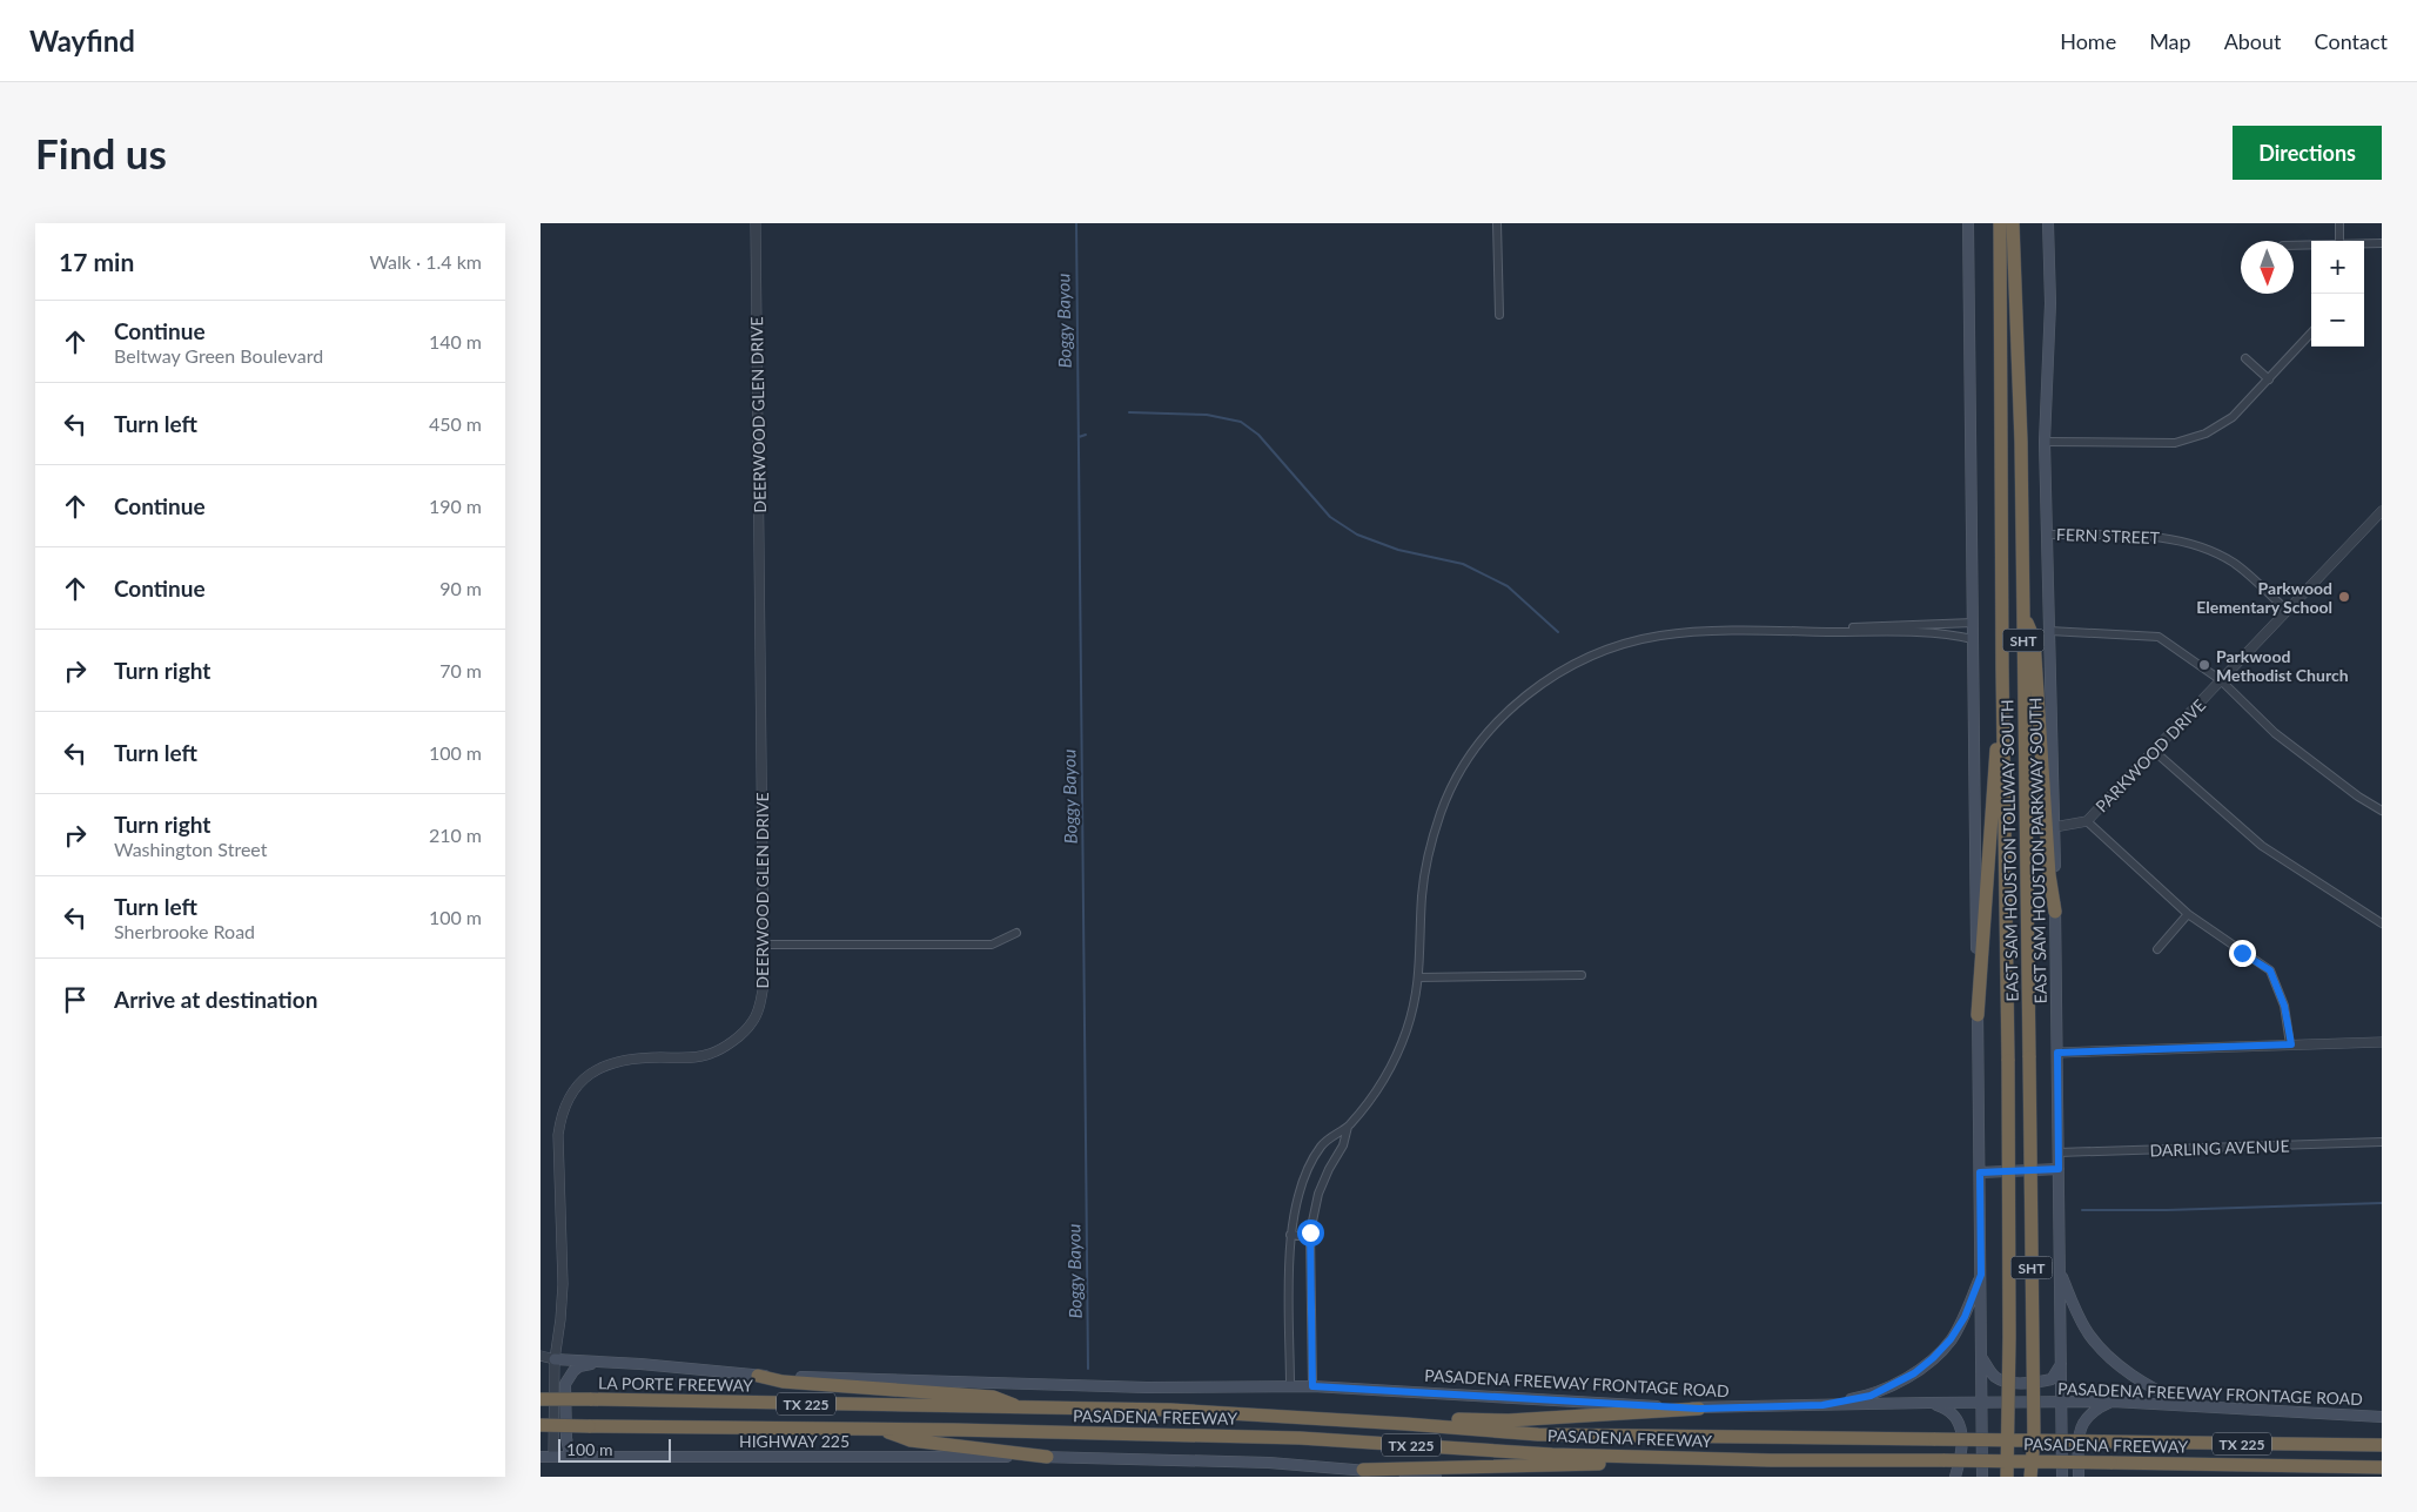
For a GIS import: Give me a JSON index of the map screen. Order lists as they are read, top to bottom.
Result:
{
  "streets": {
    "highway": [
      "SHT",
      "EAST SAM HOUSTON TOLLWAY SOUTH",
      "LA PORTE FREEWAY",
      "TX 225",
      "PASADENA FREEWAY"
    ],
    "main road": ["EAST SAM HOUSTON PARKWAY SOUTH", "PASADENA FREEWAY FRONTAGE ROAD", "HIGHWAY 225"],
    "street": [
      "DEERWOOD GLEN DRIVE",
      "FERN STREET",
      "PARKWOOD DRIVE",
      "DARLING AVENUE"
    ]
  },
  "crossings": [
    ["DEERWOOD GLEN DRIVE", "HIGHWAY 225"],
    ["FERN STREET", "PARKWOOD DRIVE"],
    ["FERN STREET", "EAST SAM HOUSTON PARKWAY SOUTH"],
    ["PARKWOOD DRIVE", "EAST SAM HOUSTON PARKWAY SOUTH"],
    ["EAST SAM HOUSTON PARKWAY SOUTH", "DARLING AVENUE"],
    ["EAST SAM HOUSTON PARKWAY SOUTH", "PASADENA FREEWAY FRONTAGE ROAD"],
    ["LA PORTE FREEWAY", "PASADENA FREEWAY"],
    ["TX 225", "PASADENA FREEWAY"]
  ],
  "water": ["Boggy Bayou"],
  "places": ["Parkwood Elementary School", "Parkwood Methodist Church"],
  "scale_bar": "100 m",
  "north": "bottom",
  "page": {
    "header": "Wayfind",
    "nav": [
      "Home",
      "Map",
      "About",
      "Contact"
    ],
    "buttons": "Directions",
    "title": "Find us",
    "heading": ["17 min", "Walk · 1.4 km"],
    "map_buttons": ["+", "−"],
    "list": [
      ["Continue", "Beltway Green Boulevard", "140 m"],
      ["Turn left", "450 m"],
      ["Continue", "190 m"],
      ["Continue", "90 m"],
      ["Turn right", "70 m"],
      ["Turn left", "100 m"],
      ["Turn right", "Washington Street", "210 m"],
      ["Turn left", "Sherbrooke Road", "100 m"],
      "Arrive at destination"
    ],
    "scale": "100 m"
  }
}
